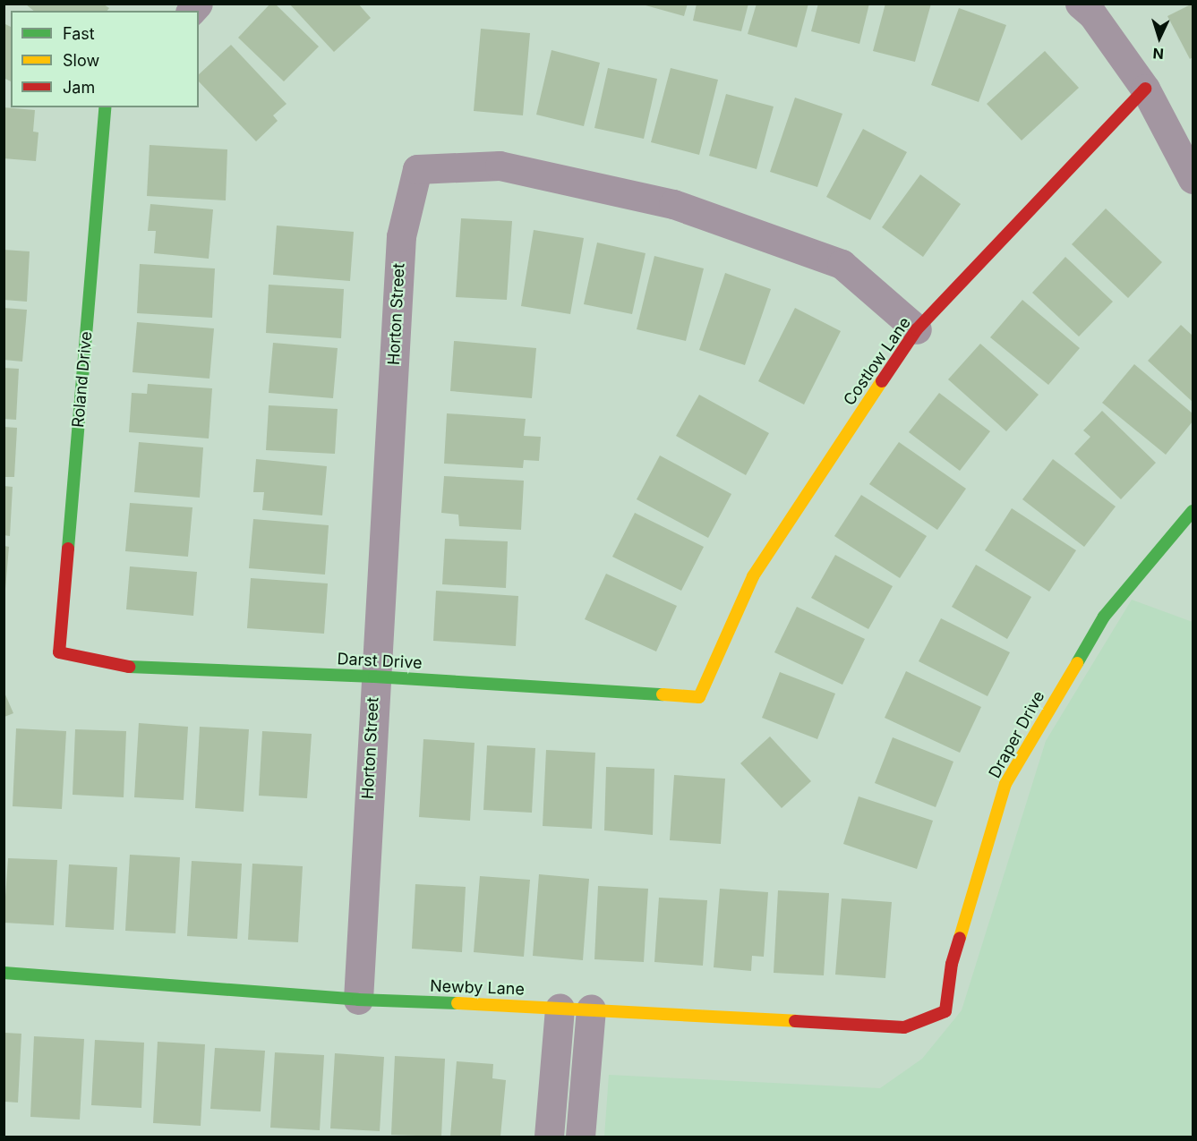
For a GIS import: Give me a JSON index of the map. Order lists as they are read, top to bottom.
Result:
{
  "streets": {
    "street": [
      "Horton Street",
      "Costlow Lane",
      "Roland Drive",
      "Darst Drive",
      "Draper Drive",
      "Newby Lane"
    ]
  },
  "crossings": [
    ["Horton Street", "Costlow Lane"],
    ["Horton Street", "Darst Drive"],
    ["Horton Street", "Newby Lane"],
    ["Costlow Lane", "Darst Drive"],
    ["Roland Drive", "Darst Drive"],
    ["Draper Drive", "Newby Lane"]
  ],
  "legend": ["Fast", "Slow", "Jam"],
  "north": "bottom"
}
